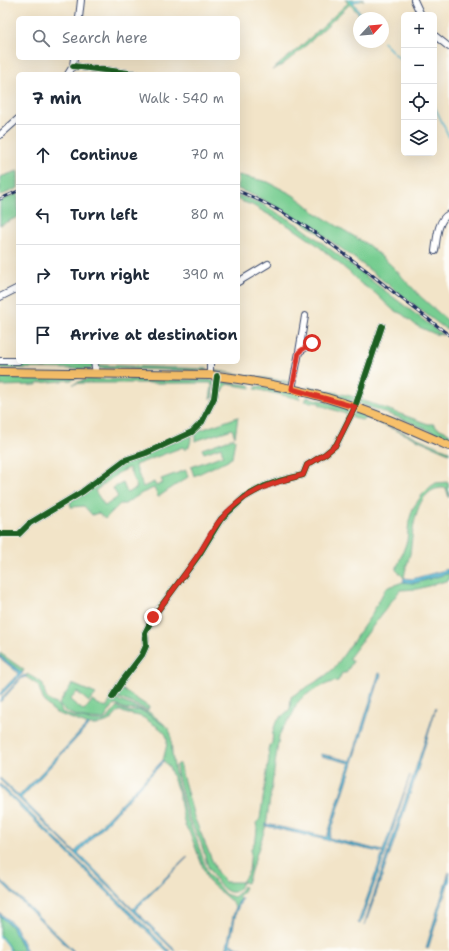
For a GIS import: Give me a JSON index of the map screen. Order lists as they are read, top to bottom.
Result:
{
  "north": "top right",
  "page": {
    "map_buttons": ["+", "−"],
    "search": "Search here",
    "heading": ["7 min", "Walk · 540 m"],
    "list": [
      ["Continue", "70 m"],
      ["Turn left", "80 m"],
      ["Turn right", "390 m"],
      "Arrive at destination"
    ]
  }
}
